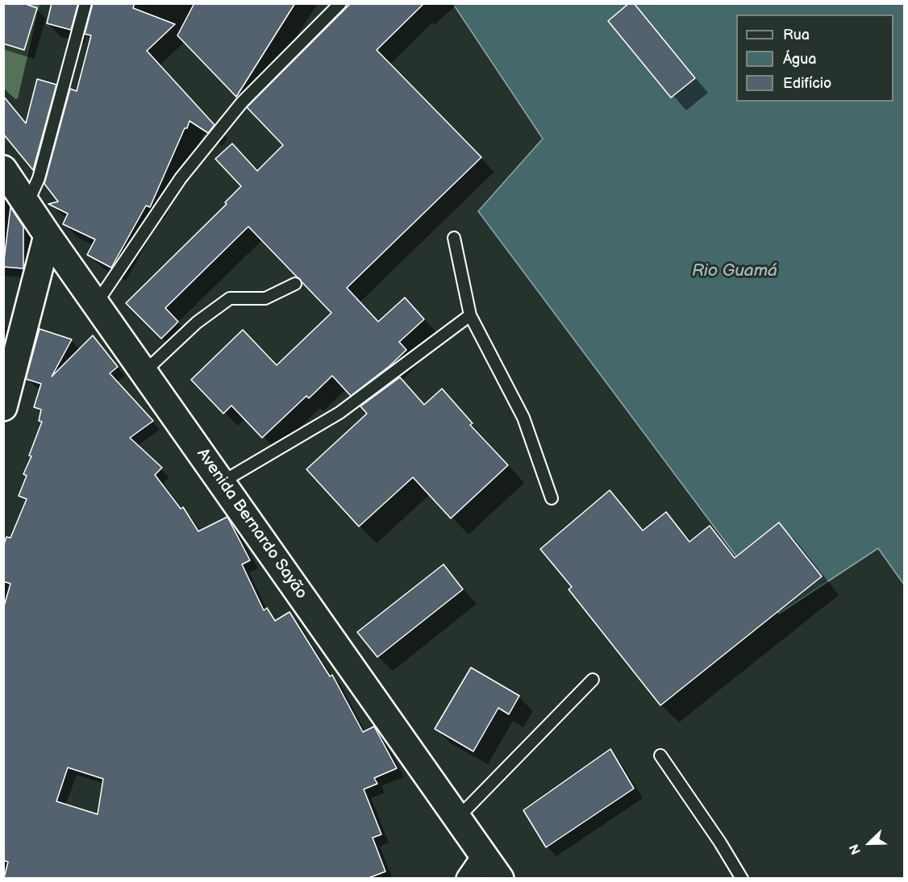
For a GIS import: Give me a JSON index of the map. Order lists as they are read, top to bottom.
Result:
{
  "streets": {
    "main road": ["Avenida Bernardo Sayão"]
  },
  "water": ["Rio Guamá"],
  "legend": ["Rua", "Água", "Edifício"],
  "north": "bottom left"
}
